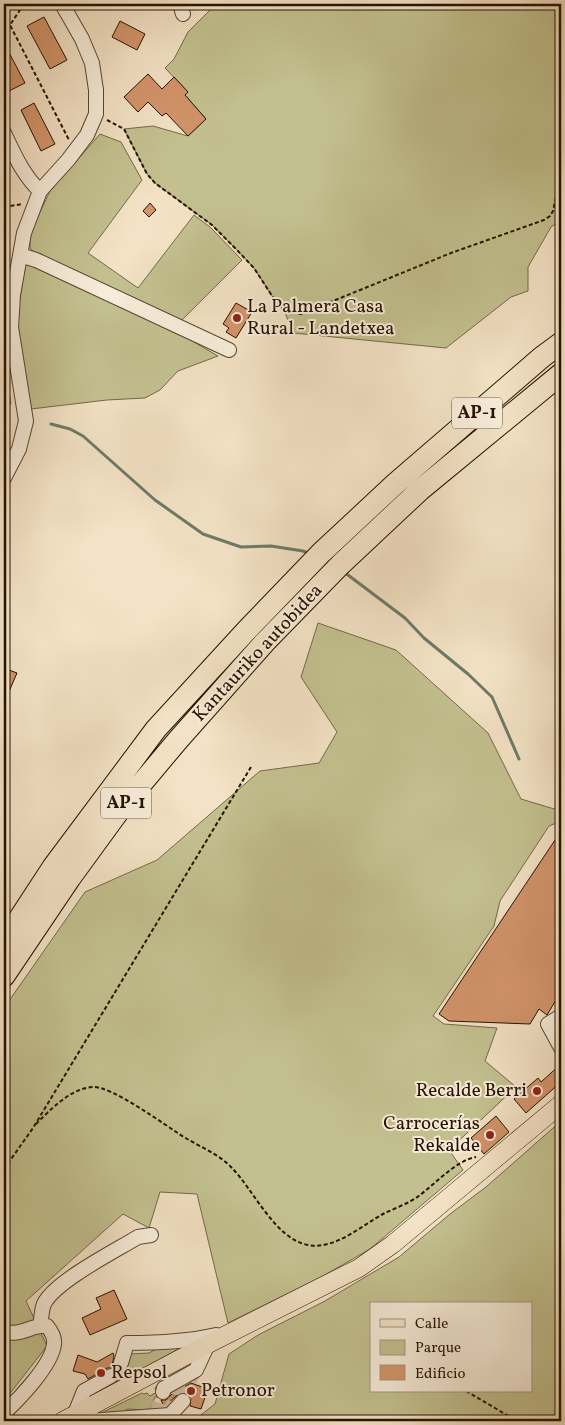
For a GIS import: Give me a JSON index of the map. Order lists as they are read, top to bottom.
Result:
{
  "streets": {
    "highway": ["AP-1", "Kantauriko autobidea"]
  },
  "places": [
    "La Palmera Casa Rural - Landetxea",
    "Recalde Berri",
    "Carrocerías Rekalde",
    "Repsol",
    "Petronor"
  ],
  "legend": ["Calle", "Parque", "Edificio"]
}
